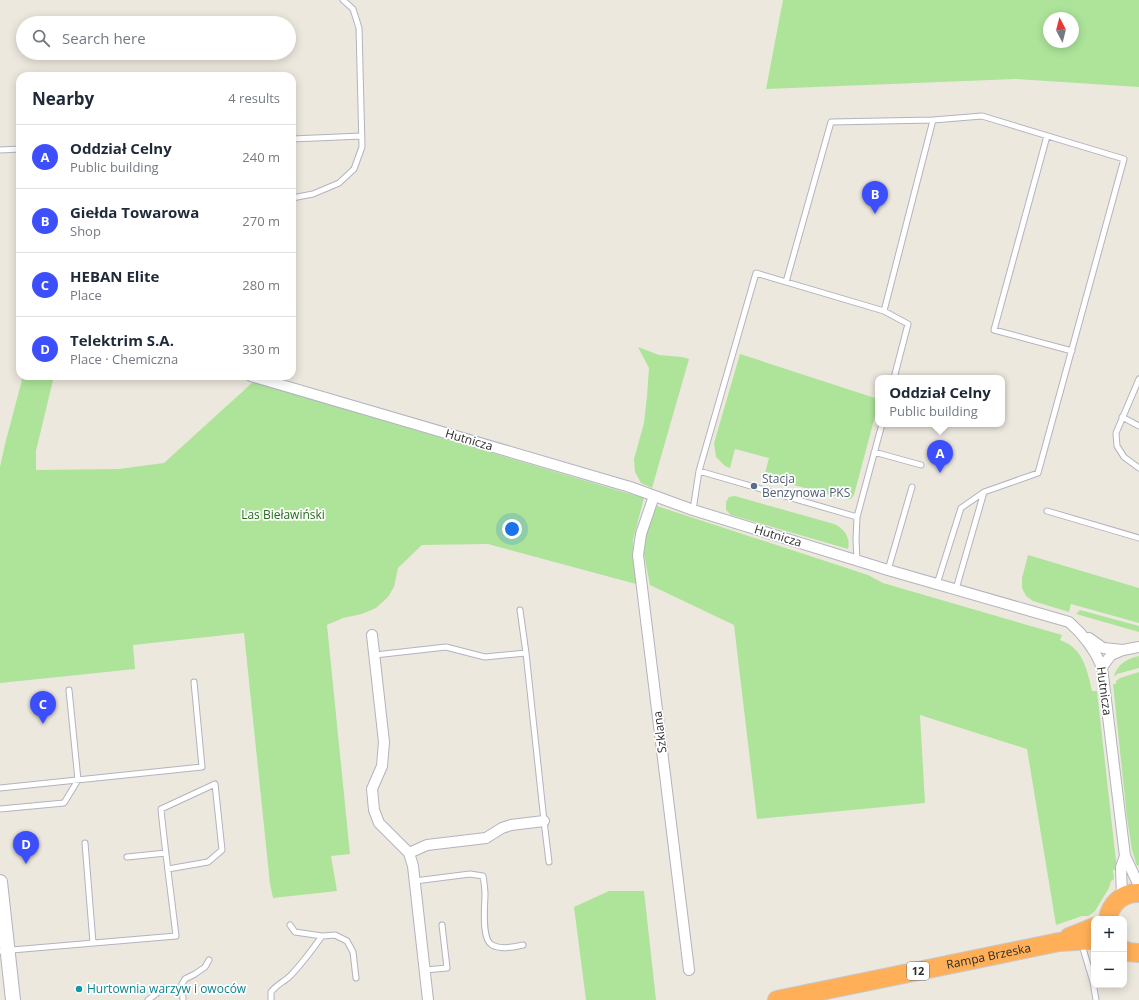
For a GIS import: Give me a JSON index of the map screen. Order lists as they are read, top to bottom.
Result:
{
  "streets": {
    "highway": ["Rampa Brzeska", "12"],
    "street": ["Hutnicza", "Szklana"]
  },
  "crossings": [
    ["Hutnicza", "Szklana"]
  ],
  "parks": ["Las Bieławiński"],
  "places": ["Stacja Benzynowa PKS", "Hurtownia warzyw i owoców"],
  "north": "top",
  "page": {
    "search": "Search here",
    "heading": ["Nearby", "4 results"],
    "list": [
      {
        "mark": "A",
        "name": "Oddział Celny",
        "note": "Public building",
        "value": "240 m"
      },
      {
        "mark": "B",
        "name": "Giełda Towarowa",
        "note": "Shop",
        "value": "270 m"
      },
      {
        "mark": "C",
        "name": "HEBAN Elite",
        "note": "Place",
        "value": "280 m"
      },
      {
        "mark": "D",
        "name": "Telektrim S.A.",
        "note": "Place · Chemiczna",
        "value": "330 m"
      }
    ],
    "pins": [
      "B",
      "A",
      "C",
      "D"
    ],
    "popup": ["Oddział Celny", "Public building"],
    "map_buttons": ["+", "−"]
  }
}
